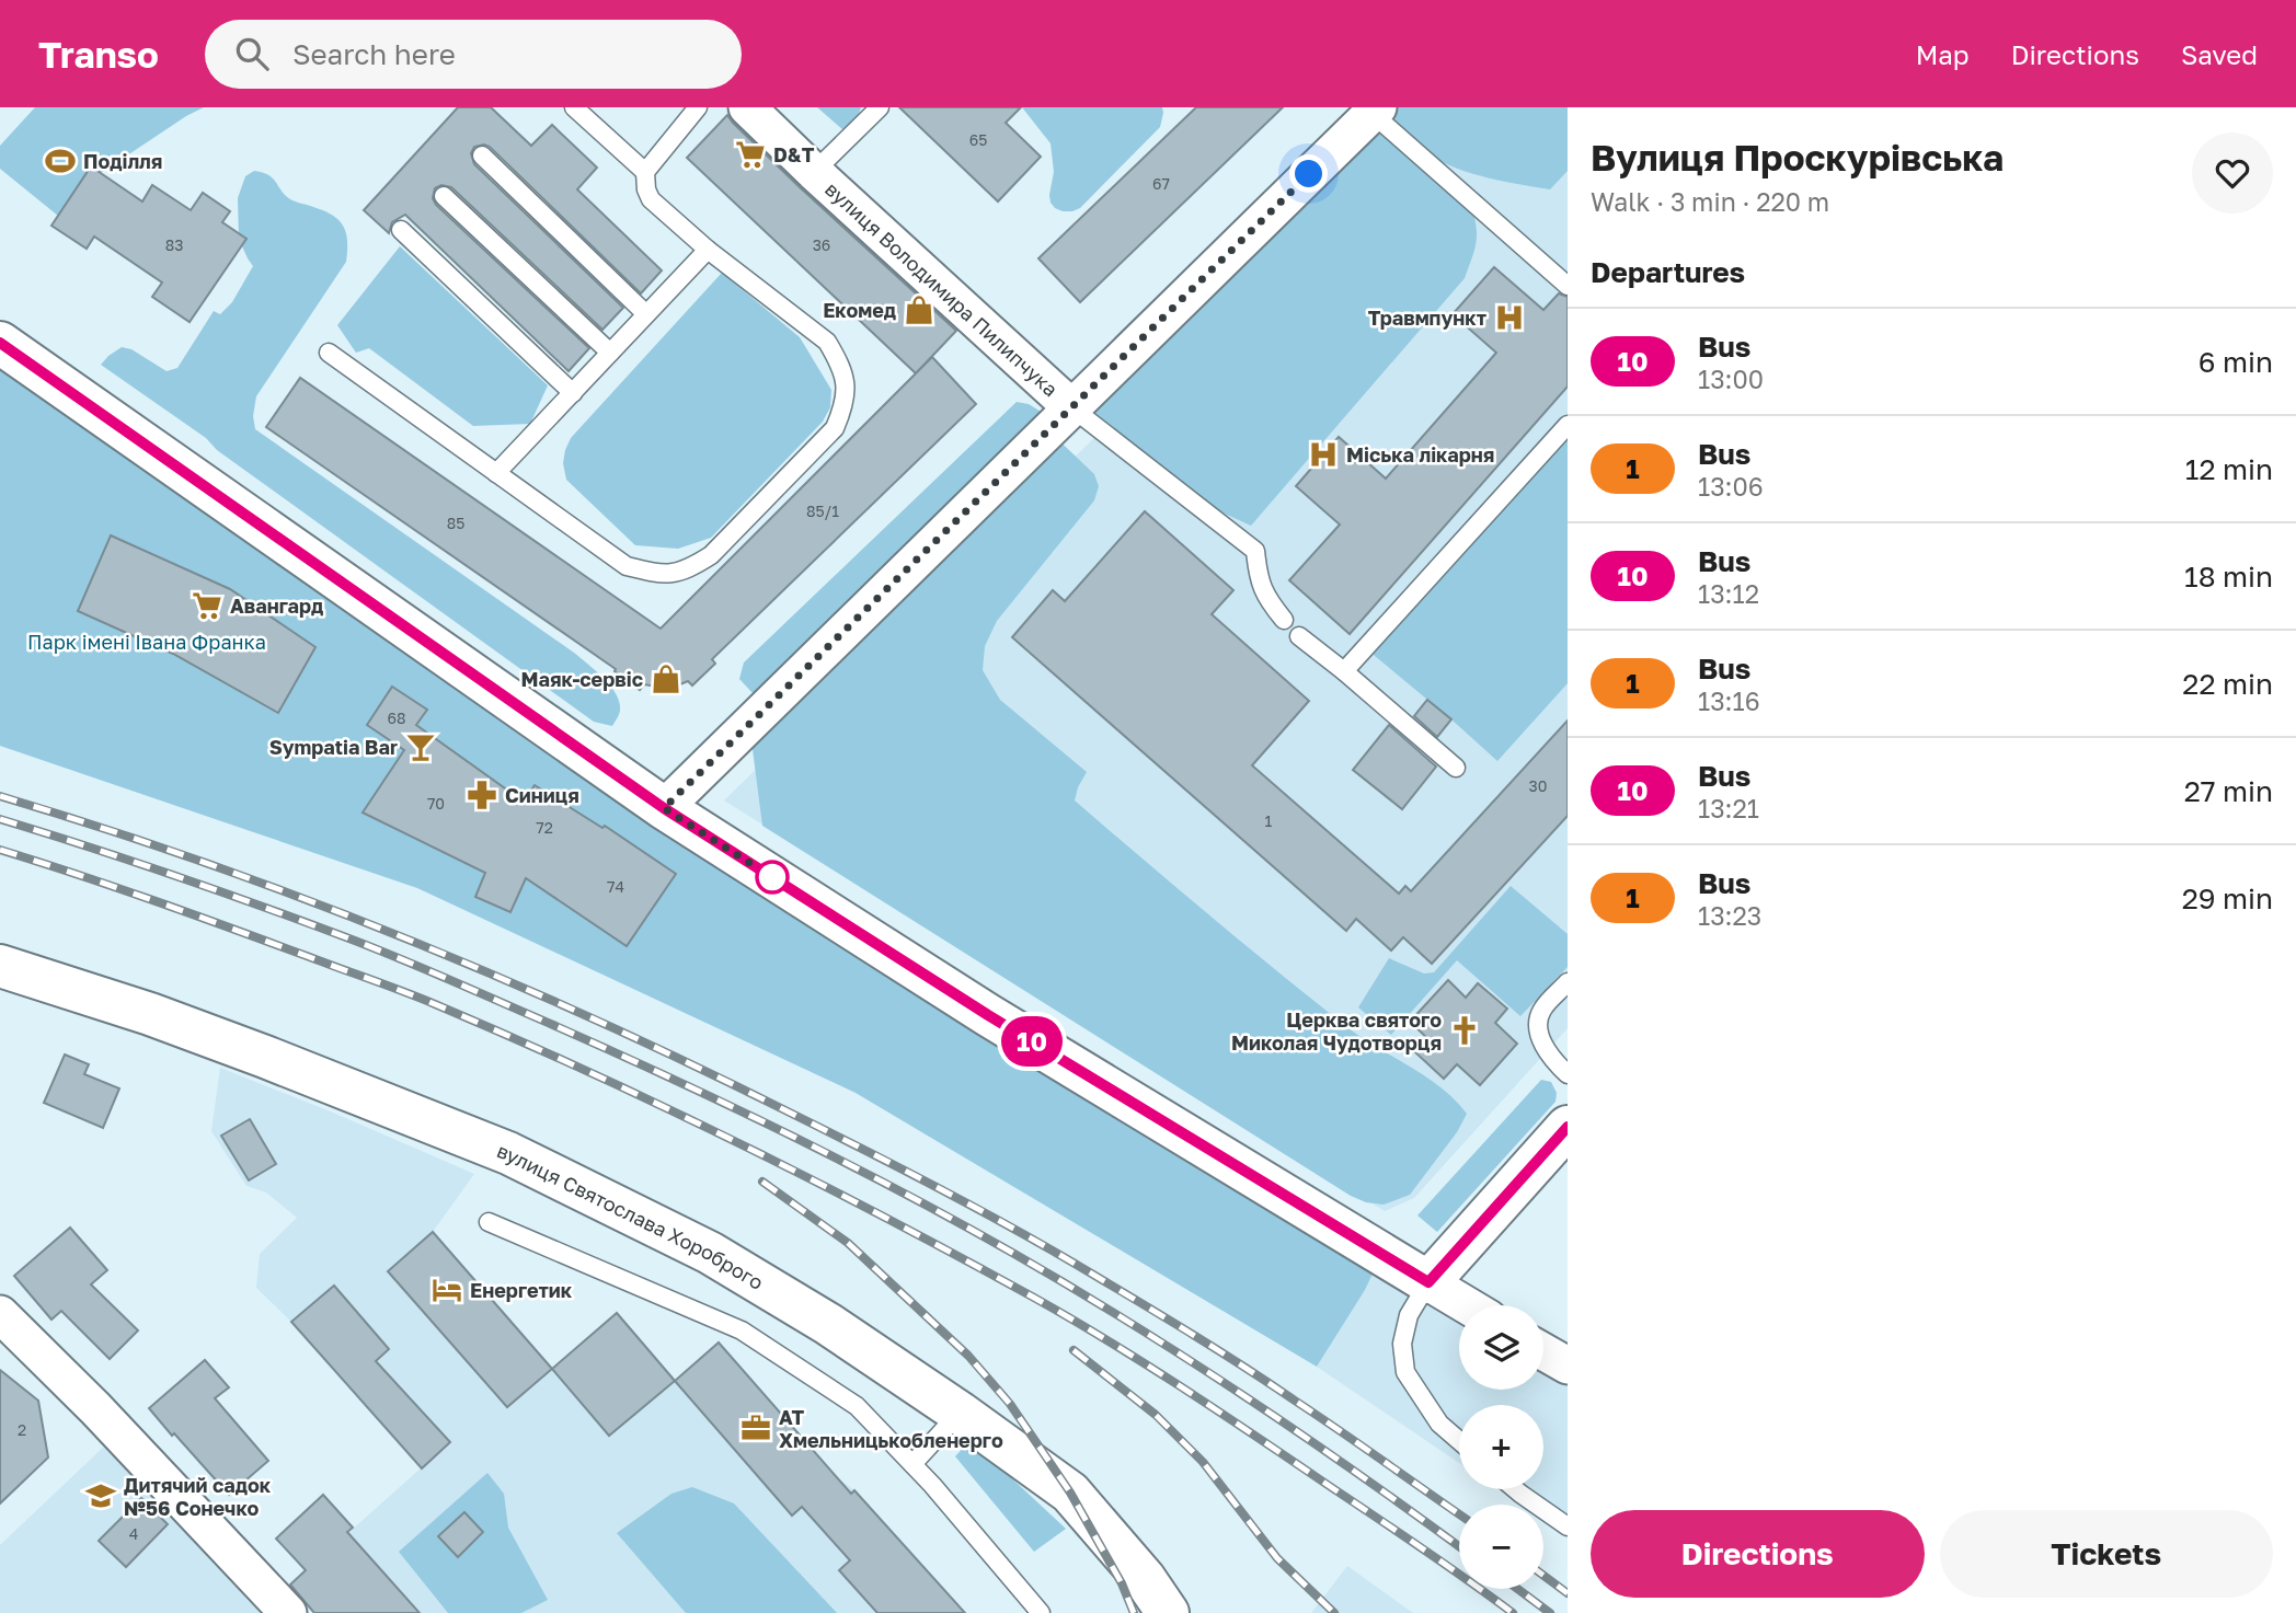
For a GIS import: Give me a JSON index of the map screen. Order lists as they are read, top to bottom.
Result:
{
  "streets": {
    "main road": ["вулиця Святослава Хороброго"],
    "street": ["вулиця Володимира Пилипчука"]
  },
  "parks": ["Парк імені Івана Франка"],
  "places": {
    "supermarket": ["D&T", "Авангард"],
    "sports": ["Поділля"],
    "shop": ["Екомед", "Маяк-сервіс"],
    "hospital": ["Травмпункт", "Міська лікарня"],
    "bar": ["Sympatia Bar"],
    "pharmacy": ["Синиця"],
    "church": ["Церква святого Миколая Чудотворця"],
    "hotel": ["Енергетик"],
    "office": ["АТ Хмельницькобленерго"],
    "school or university": ["Дитячий садок №56 Сонечко"]
  },
  "lines": ["bus line 10"],
  "house_numbers": [
    "65",
    "67",
    "83",
    "36",
    "85/1",
    "85",
    "68",
    "30",
    "70",
    "1",
    "72",
    "74",
    "2",
    "4"
  ],
  "page": {
    "header": "Transo",
    "search": "Search here",
    "nav": ["Map", "Directions", "Saved"],
    "on_map": "10",
    "heading": [
      ["Вулиця Проскурівська", "Walk · 3 min · 220 m"],
      "Departures"
    ],
    "list": [
      {
        "mark": "10",
        "name": "Bus",
        "note": "13:00",
        "value": "6 min"
      },
      {
        "mark": "1",
        "name": "Bus",
        "note": "13:06",
        "value": "12 min"
      },
      {
        "mark": "10",
        "name": "Bus",
        "note": "13:12",
        "value": "18 min"
      },
      {
        "mark": "1",
        "name": "Bus",
        "note": "13:16",
        "value": "22 min"
      },
      {
        "mark": "10",
        "name": "Bus",
        "note": "13:21",
        "value": "27 min"
      },
      {
        "mark": "1",
        "name": "Bus",
        "note": "13:23",
        "value": "29 min"
      }
    ],
    "map_buttons": ["+", "−"],
    "buttons": ["Directions", "Tickets"]
  }
}
